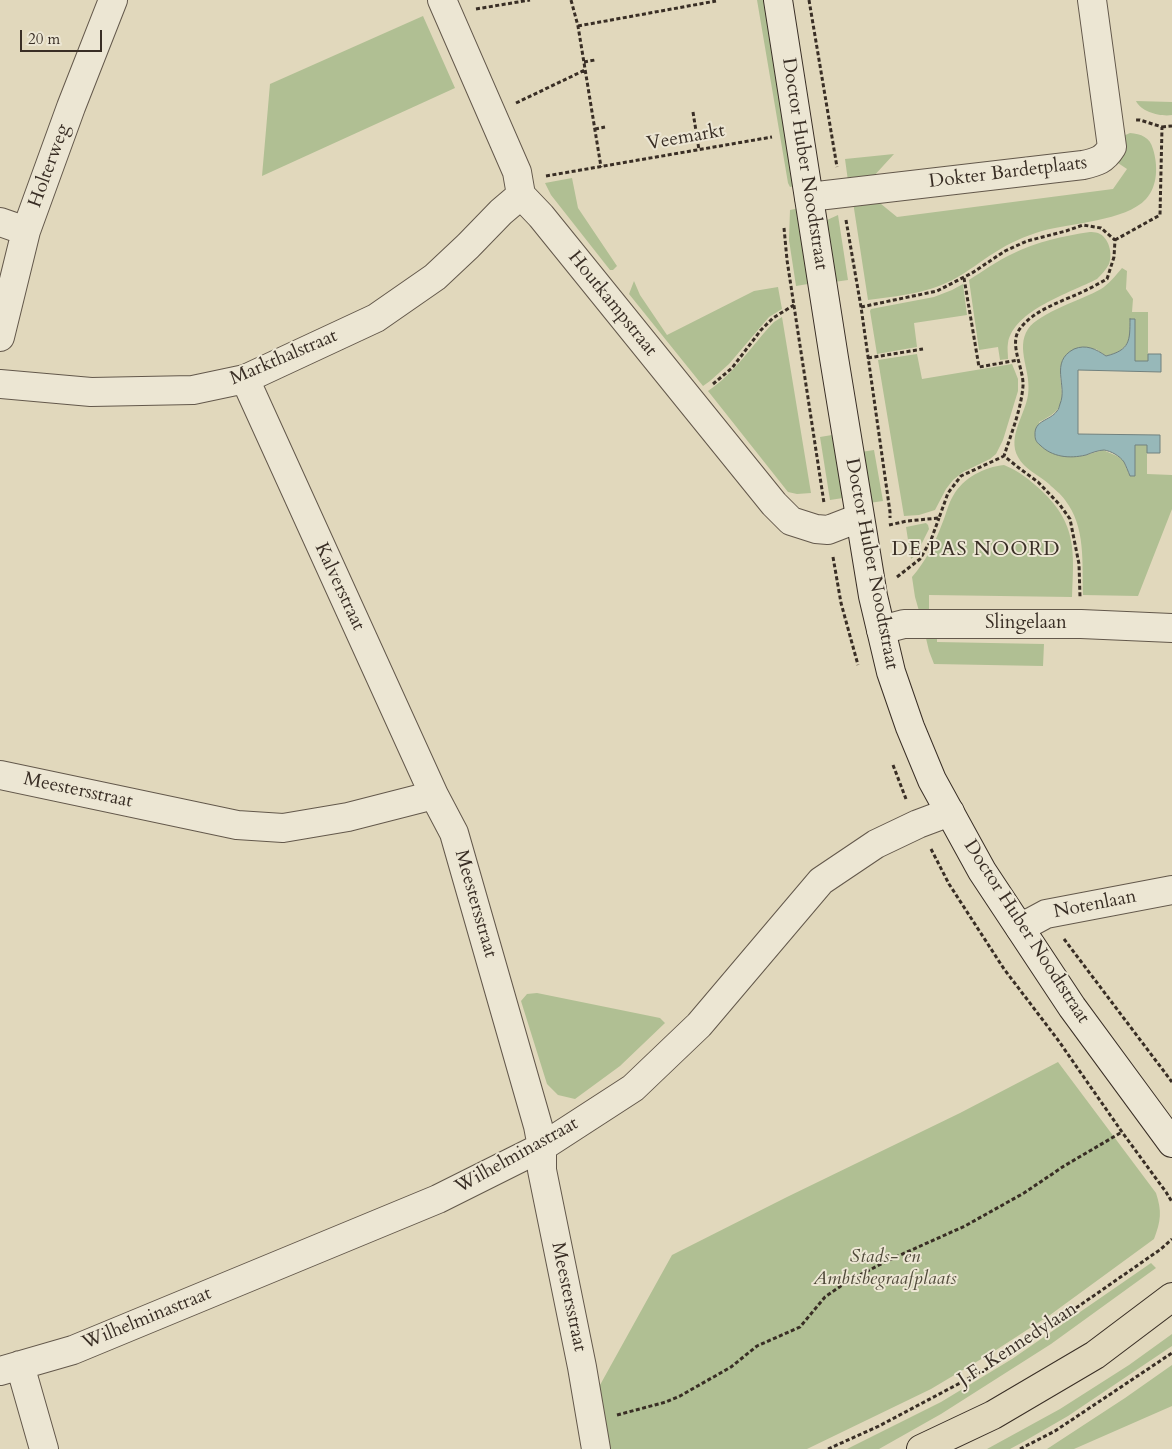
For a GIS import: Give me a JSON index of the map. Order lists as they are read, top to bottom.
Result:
{
  "streets": {
    "street": [
      "Doctor Huber Noodtstraat",
      "Holterweg",
      "Dokter Bardetplaats",
      "Houtkampstraat",
      "Markthalstraat",
      "Kalverstraat",
      "Slingelaan",
      "Meestersstraat",
      "Notenlaan",
      "Wilhelminastraat"
    ],
    "path": ["Veemarkt", "J.F. Kennedylaan"]
  },
  "crossings": [
    ["Veemarkt", "Houtkampstraat"],
    ["Veemarkt", "Markthalstraat"],
    ["Doctor Huber Noodtstraat", "Dokter Bardetplaats"],
    ["Doctor Huber Noodtstraat", "Houtkampstraat"],
    ["Doctor Huber Noodtstraat", "Slingelaan"],
    ["Doctor Huber Noodtstraat", "Notenlaan"],
    ["Doctor Huber Noodtstraat", "Wilhelminastraat"],
    ["Houtkampstraat", "Markthalstraat"],
    ["Markthalstraat", "Kalverstraat"],
    ["Kalverstraat", "Meestersstraat"],
    ["Meestersstraat", "Wilhelminastraat"]
  ],
  "districts": ["DE PAS NOORD"],
  "parks": ["Stads- en Ambtsbegraafplaats"],
  "scale_bar": "20 m"
}
